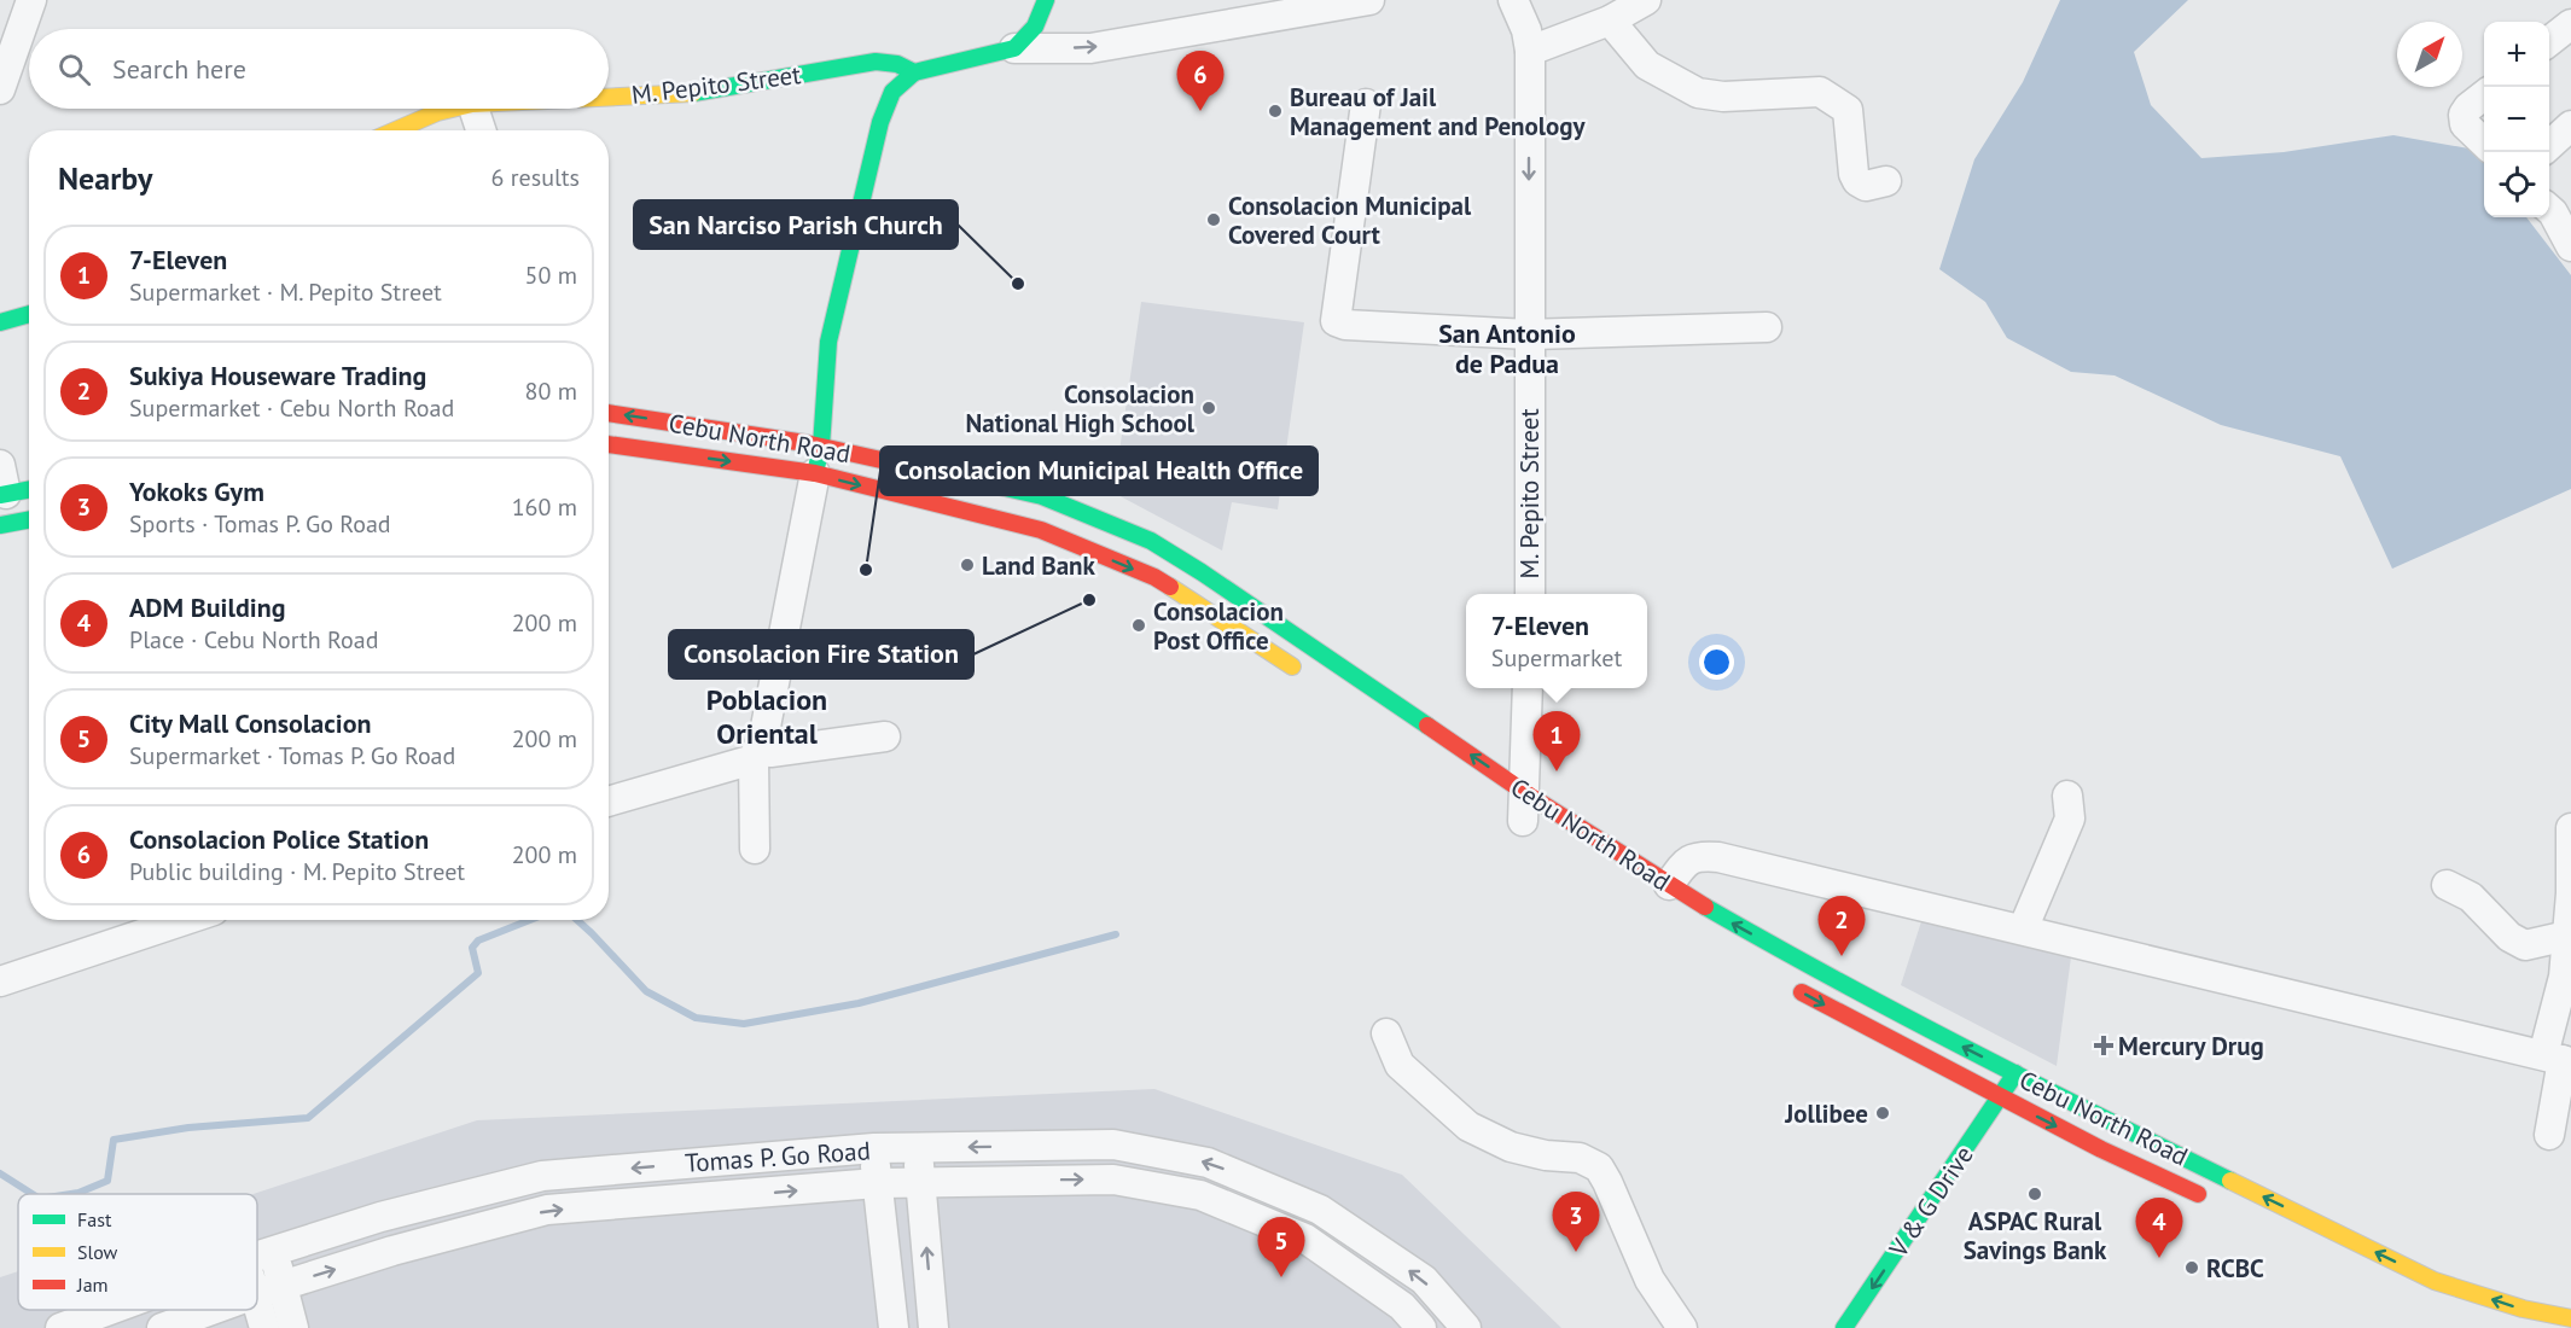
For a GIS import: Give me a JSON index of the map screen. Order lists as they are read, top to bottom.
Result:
{
  "streets": {
    "main road": ["M. Pepito Street", "Cebu North Road", "V & G Drive"],
    "street": ["Tomas P. Go Road"]
  },
  "crossings": [
    ["Cebu North Road", "V & G Drive"]
  ],
  "one_way": ["V & G Drive"],
  "districts": ["San Antonio de Padua", "Poblacion Oriental"],
  "places": {
    "other": [
      "Bureau of Jail Management and Penology",
      "Consolacion Municipal Covered Court",
      "San Narciso Parish Church",
      "Consolacion National High School",
      "Land Bank",
      "Consolacion Municipal Health Office",
      "Consolacion Fire Station",
      "Consolacion Post Office",
      "Jollibee",
      "ASPAC Rural Savings Bank",
      "RCBC"
    ],
    "health": ["Mercury Drug"]
  },
  "legend": ["Fast", "Slow", "Jam"],
  "north": "top right",
  "page": {
    "map_buttons": ["+", "−"],
    "search": "Search here",
    "pins": [
      "6",
      "1",
      "2",
      "3",
      "4",
      "5"
    ],
    "heading": ["Nearby", "6 results"],
    "list": [
      {
        "mark": "1",
        "name": "7-Eleven",
        "note": "Supermarket · M. Pepito Street",
        "value": "50 m"
      },
      {
        "mark": "2",
        "name": "Sukiya Houseware Trading",
        "note": "Supermarket · Cebu North Road",
        "value": "80 m"
      },
      {
        "mark": "3",
        "name": "Yokoks Gym",
        "note": "Sports · Tomas P. Go Road",
        "value": "160 m"
      },
      {
        "mark": "4",
        "name": "ADM Building",
        "note": "Place · Cebu North Road",
        "value": "200 m"
      },
      {
        "mark": "5",
        "name": "City Mall Consolacion",
        "note": "Supermarket · Tomas P. Go Road",
        "value": "200 m"
      },
      {
        "mark": "6",
        "name": "Consolacion Police Station",
        "note": "Public building · M. Pepito Street",
        "value": "200 m"
      }
    ],
    "popup": ["7-Eleven", "Supermarket"]
  }
}
